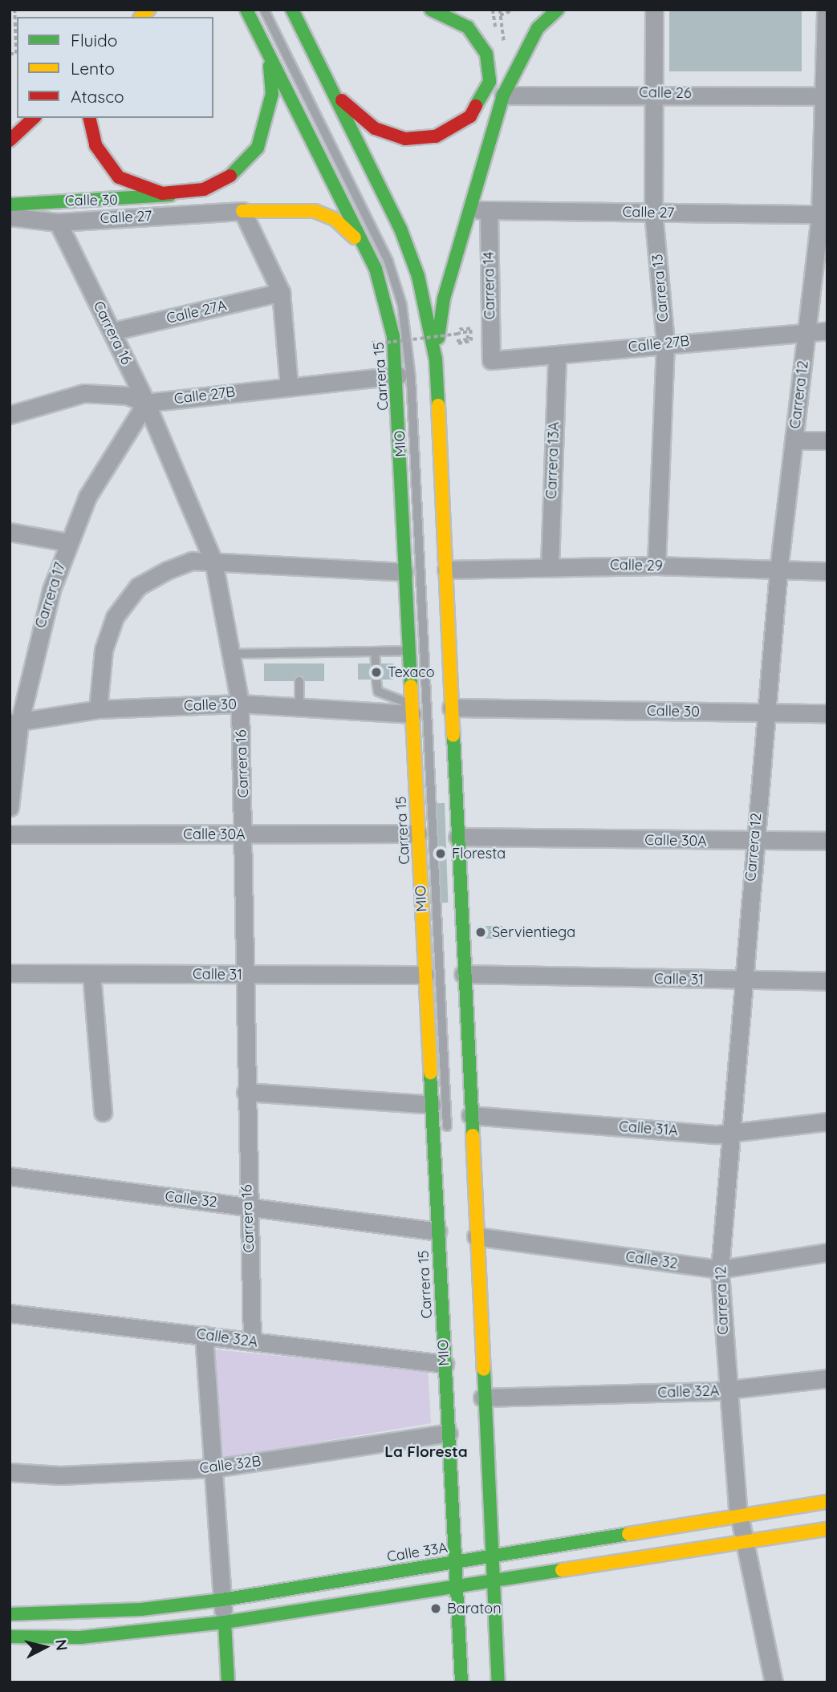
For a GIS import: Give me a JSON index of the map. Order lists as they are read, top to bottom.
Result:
{
  "streets": {
    "main road": ["Calle 30", "Carrera 15", "Calle 33A"],
    "street": [
      "Calle 26",
      "Calle 27",
      "Carrera 14",
      "Carrera 13",
      "Calle 27A",
      "Carrera 16",
      "Calle 27B",
      "Carrera 12",
      "Carrera 13A",
      "Calle 29",
      "Carrera 17",
      "Calle 30A",
      "Calle 31",
      "Calle 31A",
      "Calle 32",
      "Calle 32A",
      "Calle 32B"
    ],
    "lane": ["MIO"]
  },
  "crossings": [
    ["Calle 26", "Carrera 13"],
    ["Calle 26", "Carrera 12"],
    ["Calle 30", "Carrera 16"],
    ["Calle 30", "Carrera 15"],
    ["Calle 30", "Carrera 12"],
    ["Calle 30", "Carrera 17"],
    ["Calle 27", "Carrera 14"],
    ["Calle 27", "Carrera 13"],
    ["Calle 27", "Carrera 16"],
    ["Calle 27", "Carrera 12"],
    ["Carrera 14", "Calle 27B"],
    ["Carrera 13", "Calle 27B"],
    ["Carrera 13", "Calle 29"],
    ["Calle 27A", "Carrera 16"],
    ["Carrera 16", "Calle 27B"],
    ["Carrera 16", "Carrera 17"],
    ["Carrera 16", "Calle 30A"],
    ["Carrera 16", "Calle 31"],
    ["Carrera 16", "Calle 32"],
    ["Carrera 16", "Calle 32A"],
    ["Calle 27B", "Carrera 15"],
    ["Calle 27B", "Carrera 12"],
    ["Calle 27B", "Carrera 13A"],
    ["Calle 27B", "Carrera 17"],
    ["Carrera 15", "Calle 30A"],
    ["Carrera 15", "Calle 31"],
    ["Carrera 15", "Calle 32"],
    ["Carrera 15", "Calle 32A"],
    ["Carrera 15", "Calle 32B"],
    ["Carrera 15", "Calle 33A"],
    ["Carrera 12", "Calle 29"],
    ["Carrera 12", "Calle 30A"],
    ["Carrera 12", "Calle 31"],
    ["Carrera 12", "Calle 31A"],
    ["Carrera 12", "Calle 32"],
    ["Carrera 12", "Calle 32A"],
    ["Carrera 12", "Calle 33A"],
    ["MIO", "Calle 33A"],
    ["Carrera 13A", "Calle 29"]
  ],
  "districts": ["La Floresta"],
  "places": [
    "Texaco",
    "Floresta",
    "Servientiega",
    "Baraton"
  ],
  "legend": ["Fluido", "Lento", "Atasco"],
  "north": "right"
}
